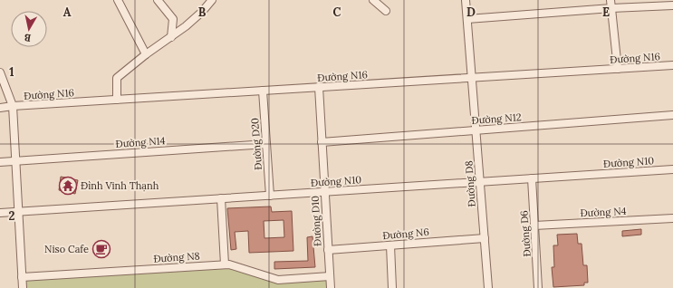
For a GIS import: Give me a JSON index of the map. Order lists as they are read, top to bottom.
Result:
{
  "streets": {
    "street": [
      "Đường N16",
      "Đường N12",
      "Đường N14",
      "Đường D20",
      "Đường N10",
      "Đường D8",
      "Đường N4",
      "Đường D10",
      "Đường N6",
      "Đường D6",
      "Đường N8"
    ]
  },
  "crossings": [
    ["Đường N16", "Đường D20"],
    ["Đường N16", "Đường D8"],
    ["Đường N16", "Đường D10"],
    ["Đường N12", "Đường D8"],
    ["Đường N12", "Đường D10"],
    ["Đường N14", "Đường D20"],
    ["Đường D20", "Đường N10"],
    ["Đường N10", "Đường D8"],
    ["Đường N10", "Đường D10"],
    ["Đường N10", "Đường D6"],
    ["Đường D8", "Đường N6"],
    ["Đường N4", "Đường D6"],
    ["Đường D10", "Đường N6"],
    ["Đường D10", "Đường N8"]
  ],
  "places": {
    "temple": ["Đình Vinh Thạnh"],
    "cafe": ["Niso Cafe"]
  },
  "north": "bottom",
  "grid": {
    "columns": [
      "A",
      "B",
      "C",
      "D",
      "E"
    ],
    "rows": ["1", "2"]
  }
}
